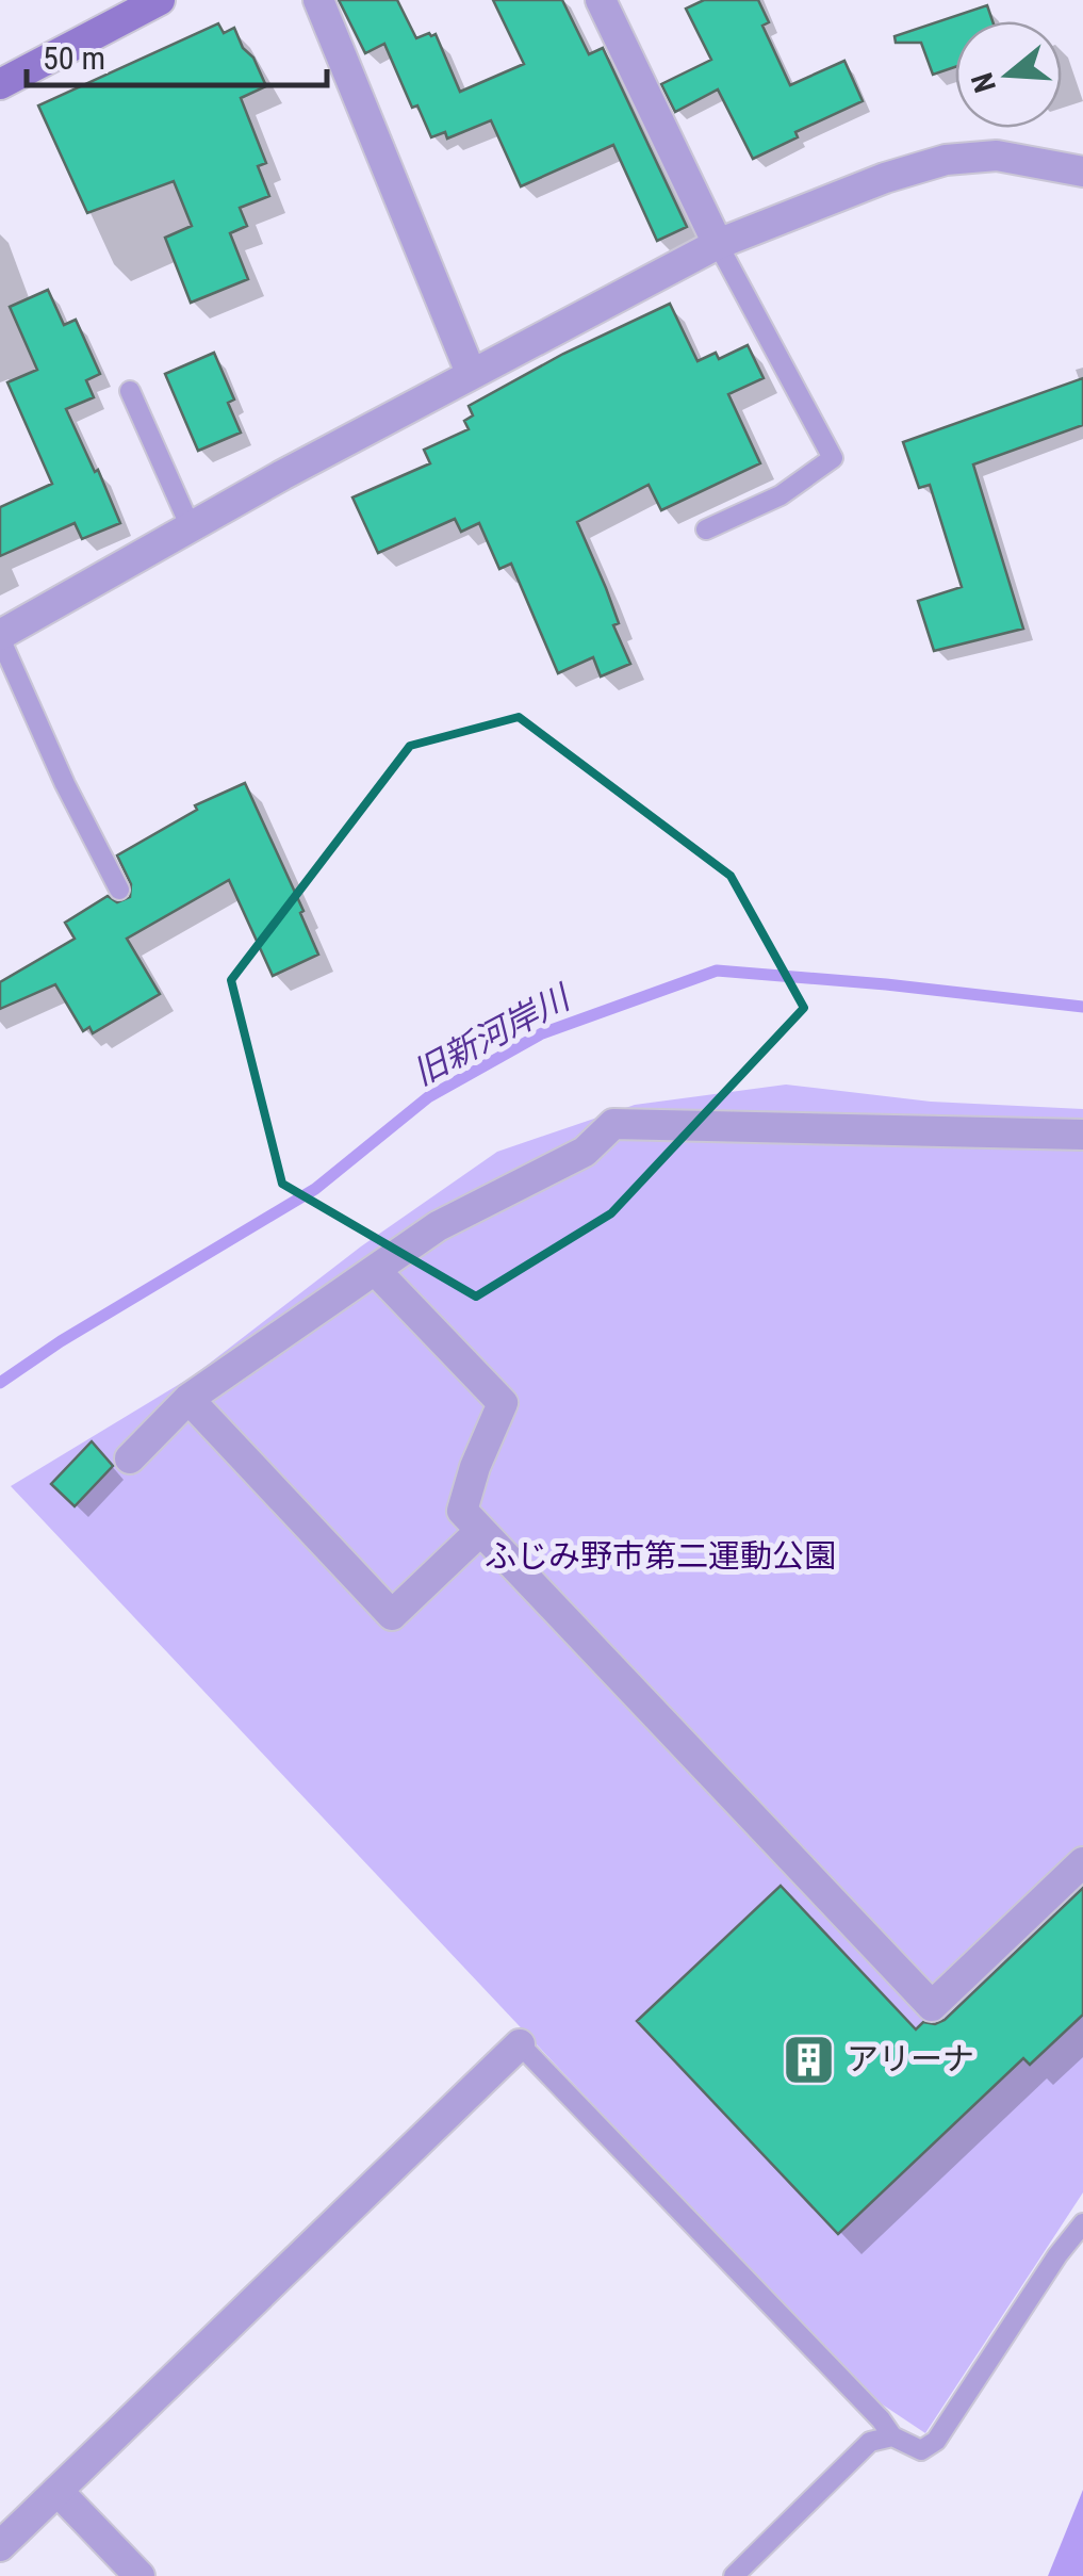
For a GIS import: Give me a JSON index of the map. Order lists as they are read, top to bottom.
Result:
{
  "water": ["旧新河岸川"],
  "parks": ["ふじみ野市第二運動公園"],
  "places": {
    "building": ["アリーナ"]
  },
  "scale_bar": "50 m",
  "north": "left"
}
